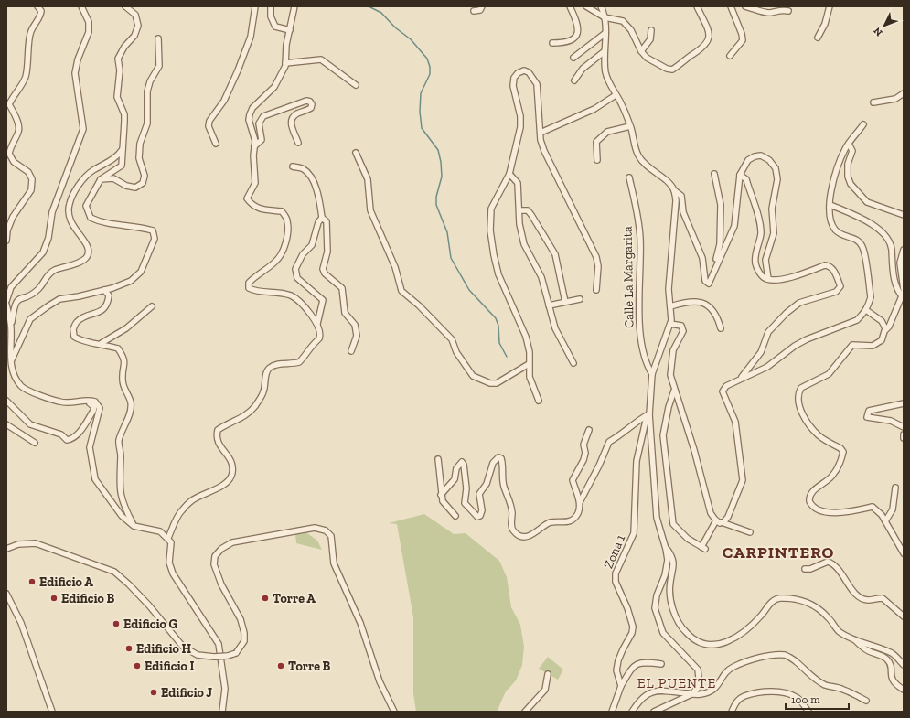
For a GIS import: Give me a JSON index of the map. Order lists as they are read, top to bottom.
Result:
{
  "streets": {
    "street": ["Calle La Margarita", "Zona 1"]
  },
  "districts": ["CARPINTERO", "EL PUENTE"],
  "places": [
    "Edificio A",
    "Edificio B",
    "Torre A",
    "Edificio G",
    "Edificio H",
    "Edificio I",
    "Torre B",
    "Edificio J"
  ],
  "scale_bar": "100 m",
  "north": "bottom left"
}
